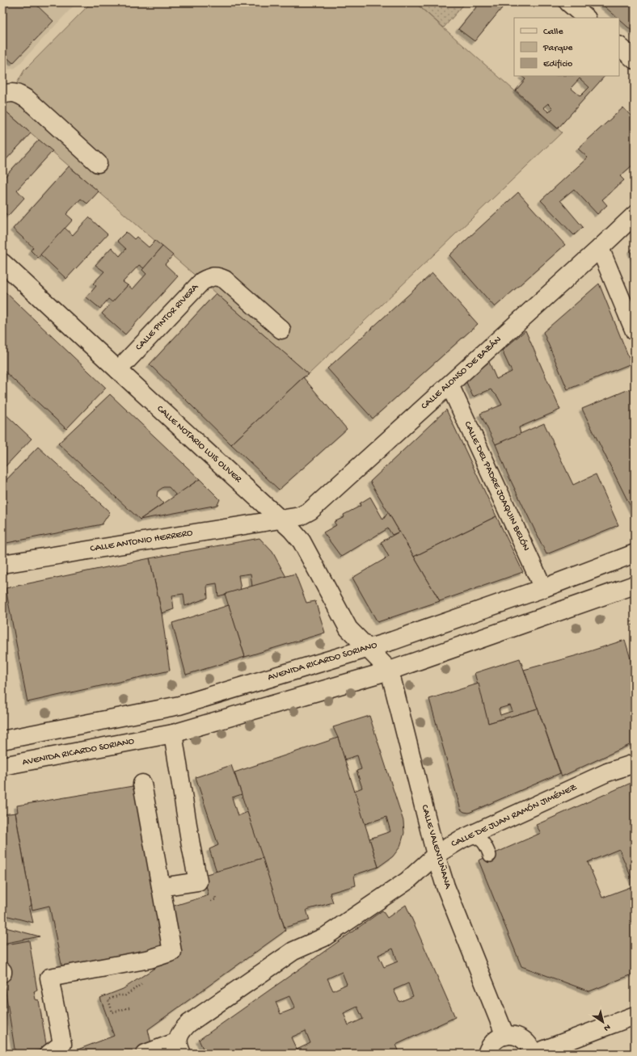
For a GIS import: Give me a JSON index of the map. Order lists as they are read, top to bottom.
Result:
{
  "streets": {
    "street": [
      "CALLE PINTOR RIVERA",
      "CALLE ALONSO DE BAZÁN",
      "CALLE NOTARIO LUIS OLIVER",
      "CALLE DEL PADRE JOAQUIN BELÓN",
      "CALLE ANTONIO HERRERO",
      "AVENIDA RICARDO SORIANO",
      "CALLE DE JUAN RAMÓN JIMÉNEZ",
      "CALLE VALENTUÑANA"
    ]
  },
  "crossings": [
    ["CALLE PINTOR RIVERA", "CALLE NOTARIO LUIS OLIVER"],
    ["CALLE ALONSO DE BAZÁN", "CALLE NOTARIO LUIS OLIVER"],
    ["CALLE ALONSO DE BAZÁN", "CALLE DEL PADRE JOAQUIN BELÓN"],
    ["CALLE ALONSO DE BAZÁN", "CALLE ANTONIO HERRERO"],
    ["CALLE NOTARIO LUIS OLIVER", "CALLE ANTONIO HERRERO"],
    ["CALLE NOTARIO LUIS OLIVER", "AVENIDA RICARDO SORIANO"],
    ["CALLE NOTARIO LUIS OLIVER", "CALLE VALENTUÑANA"],
    ["CALLE DEL PADRE JOAQUIN BELÓN", "AVENIDA RICARDO SORIANO"],
    ["AVENIDA RICARDO SORIANO", "CALLE VALENTUÑANA"],
    ["CALLE DE JUAN RAMÓN JIMÉNEZ", "CALLE VALENTUÑANA"]
  ],
  "legend": ["Calle", "Parque", "Edificio"],
  "north": "bottom right"
}
